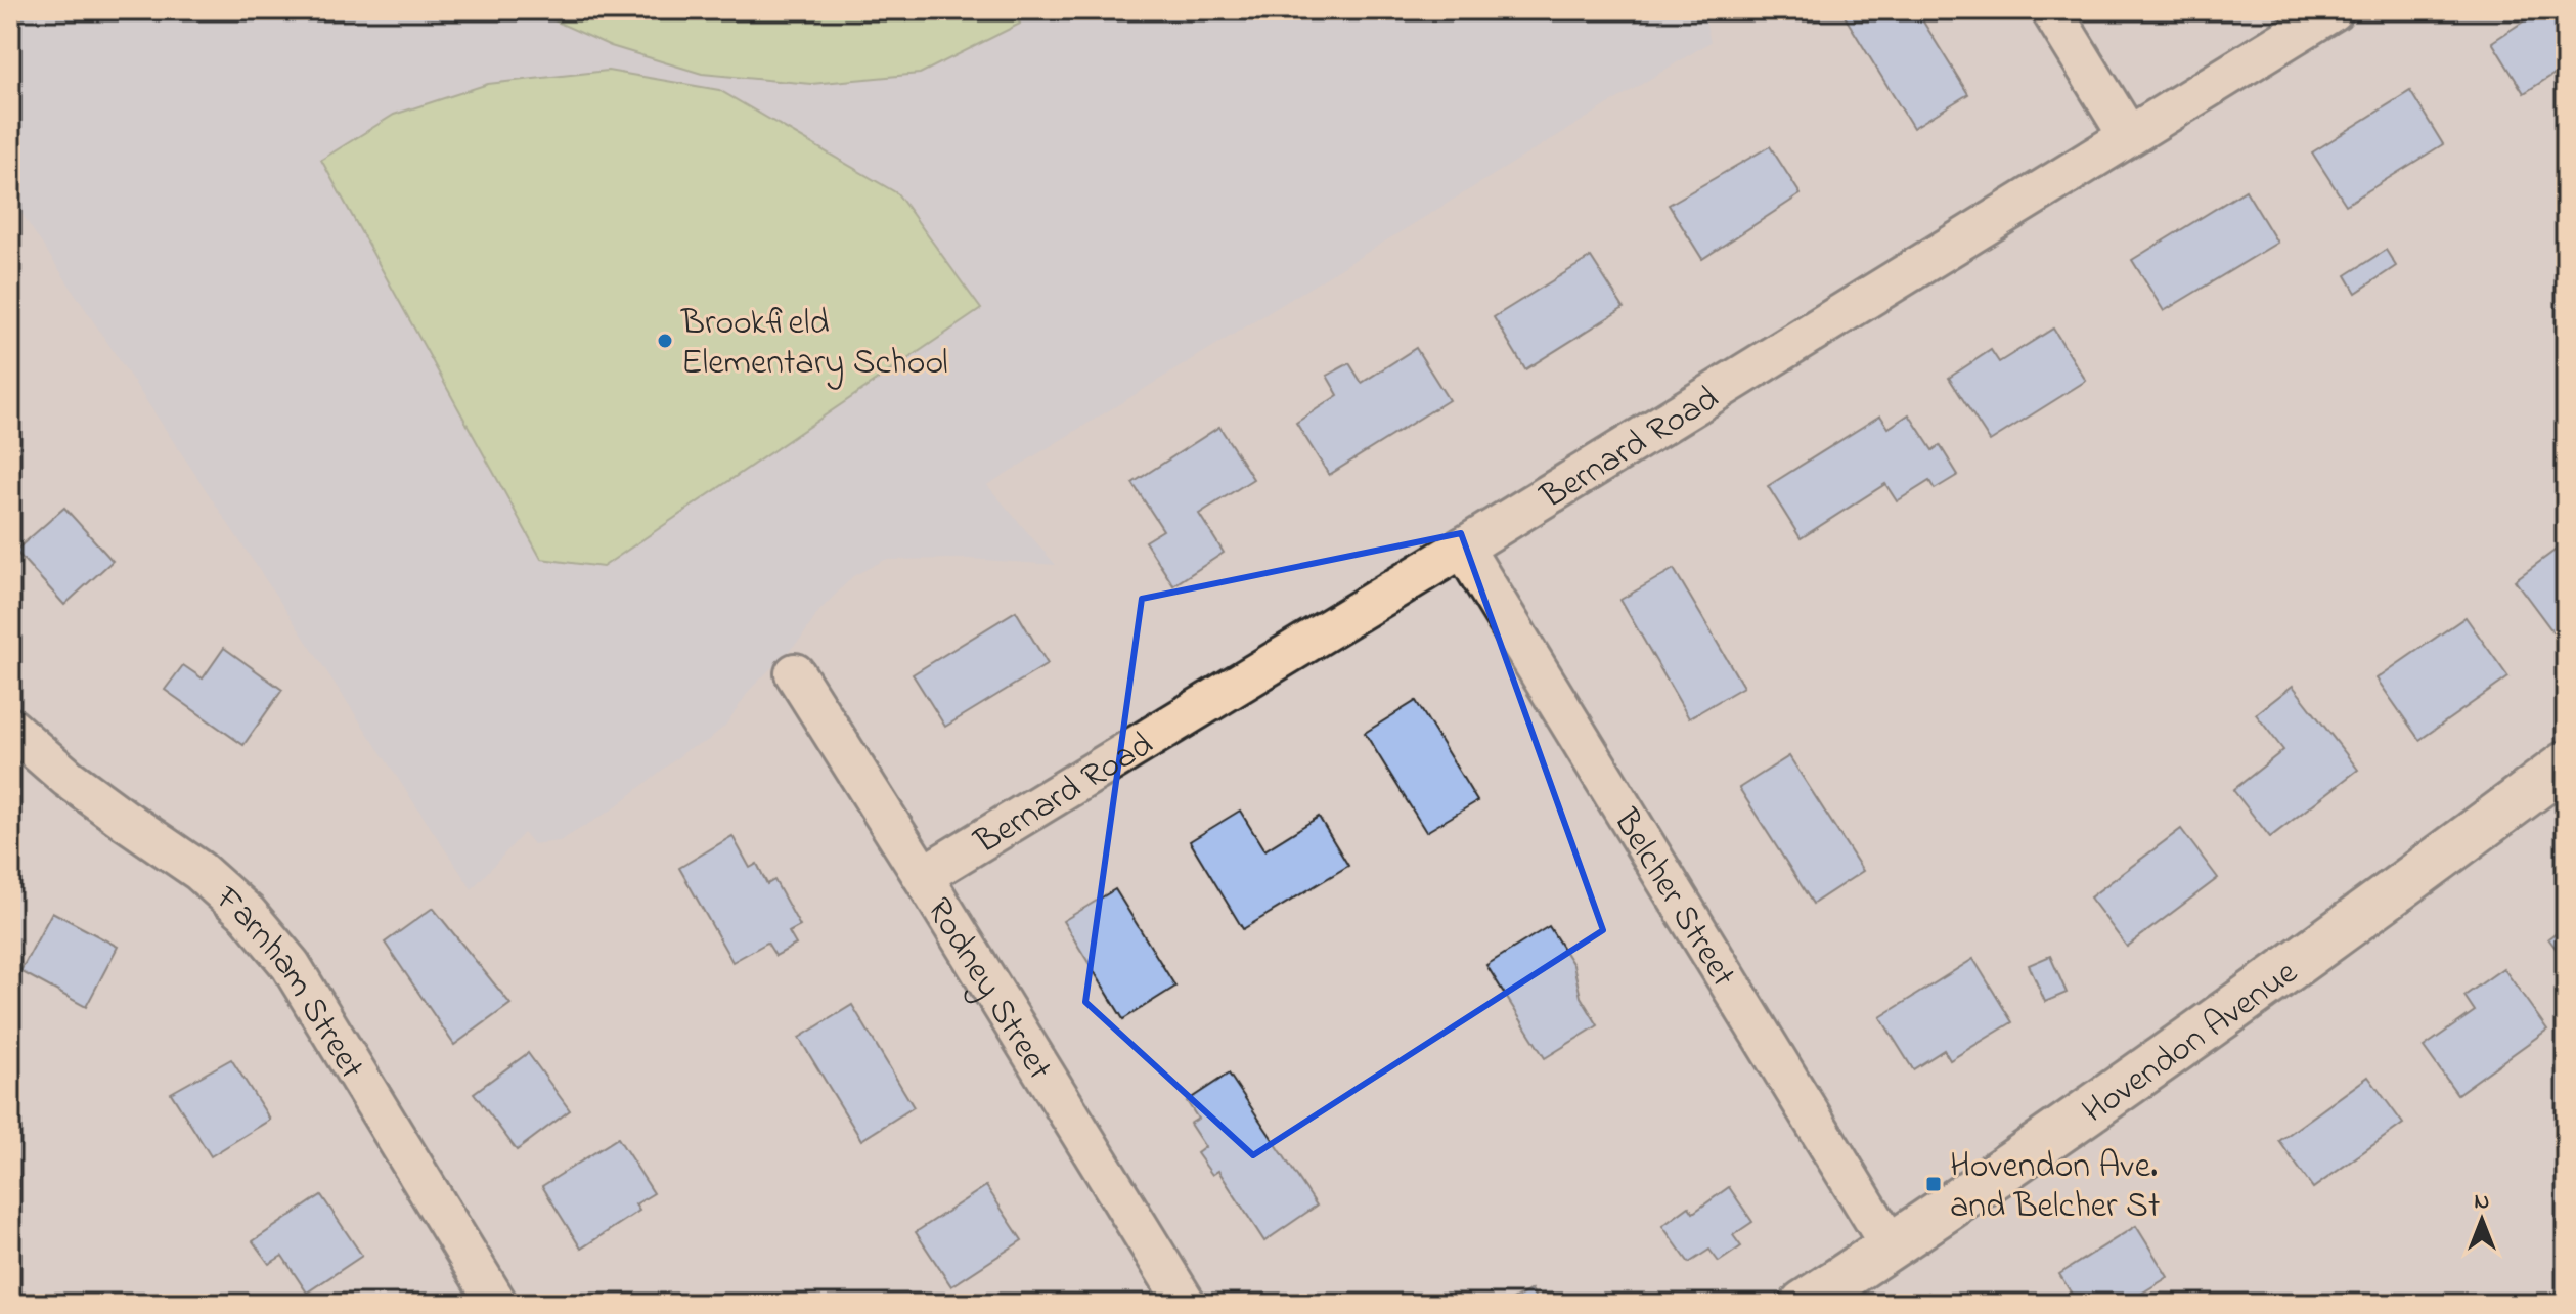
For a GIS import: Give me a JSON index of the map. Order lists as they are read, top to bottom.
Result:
{
  "streets": {
    "street": [
      "Bernard Road",
      "Belcher Street",
      "Farnham Street",
      "Rodney Street",
      "Hovendon Avenue"
    ]
  },
  "crossings": [
    ["Bernard Road", "Belcher Street"],
    ["Bernard Road", "Rodney Street"],
    ["Belcher Street", "Hovendon Avenue"]
  ],
  "places": {
    "other": ["Brookfield Elementary School"],
    "transit": ["Hovendon Ave. and Belcher St"]
  },
  "north": "top"
}
